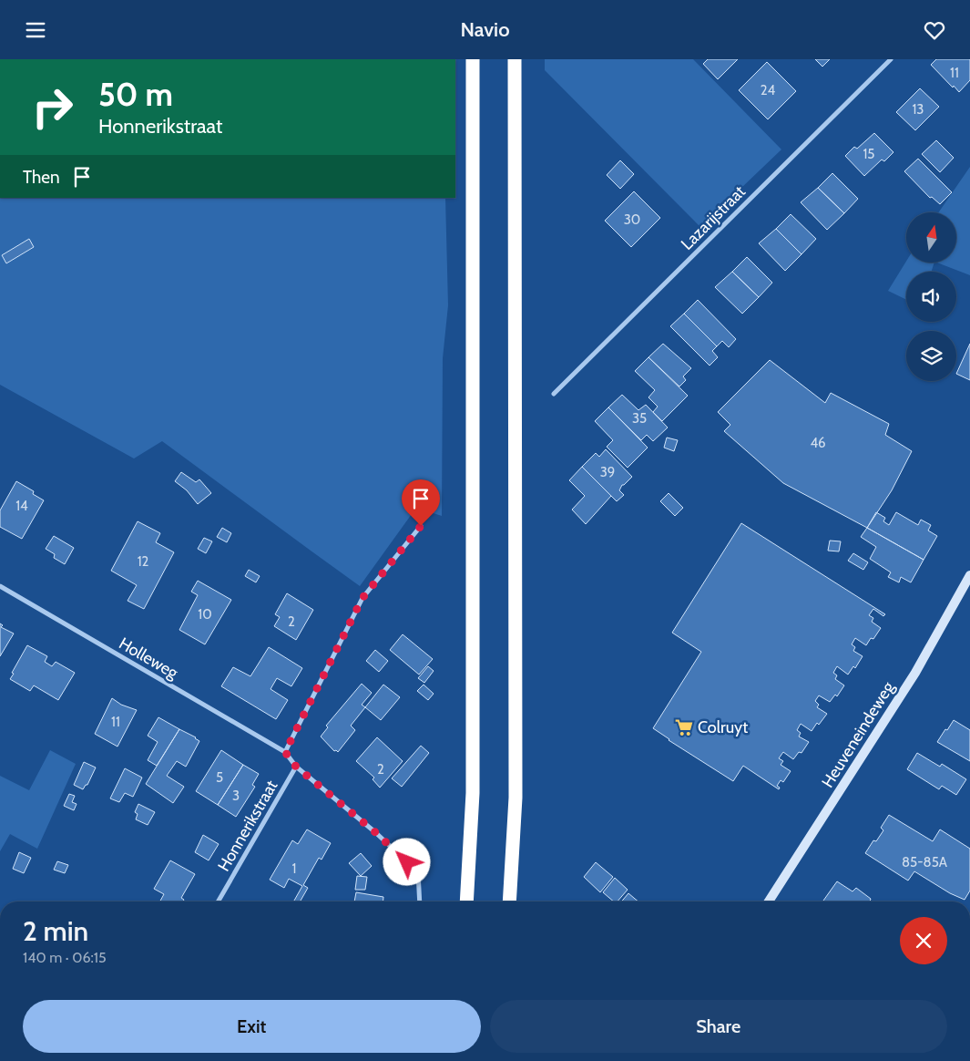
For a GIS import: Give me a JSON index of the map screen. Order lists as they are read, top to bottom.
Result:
{
  "streets": {
    "street": [
      "Lazarijstraat",
      "Holleweg",
      "Heuveneindeweg",
      "Honnerikstraat"
    ]
  },
  "places": {
    "supermarket": ["Colruyt"]
  },
  "house_numbers": [
    "11",
    "24",
    "13",
    "15",
    "30",
    "35",
    "46",
    "39",
    "14",
    "12",
    "10",
    "2",
    "11",
    "2",
    "5",
    "3",
    "85-85A",
    "1"
  ],
  "north": "top",
  "page": {
    "header": "Navio",
    "turn": ["50 m", "Honnerikstraat"],
    "then": "Then",
    "heading": ["2 min", "140 m · 06:15"],
    "buttons": ["Exit", "Share"]
  }
}
